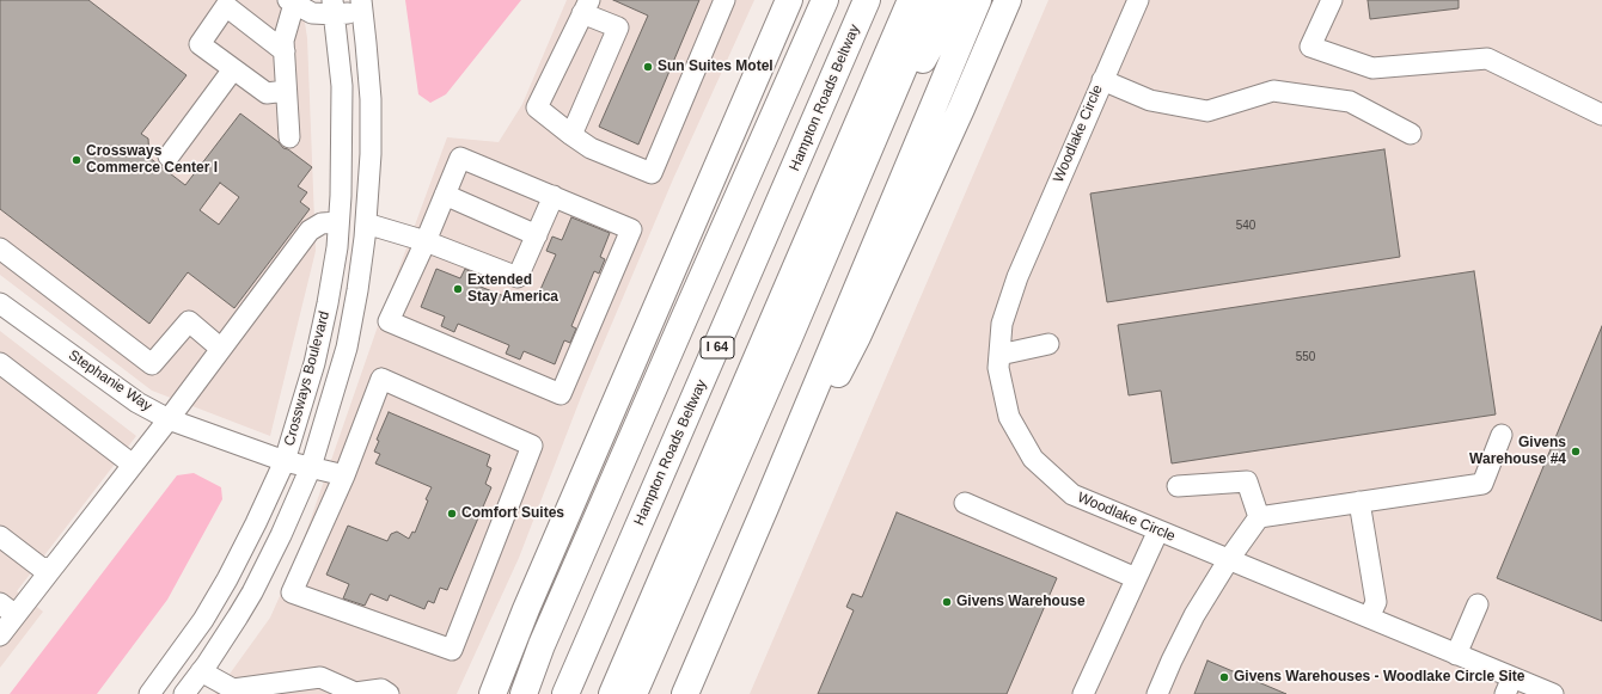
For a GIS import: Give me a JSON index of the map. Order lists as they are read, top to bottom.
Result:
{
  "streets": {
    "highway": ["Hampton Roads Beltway", "I 64"],
    "street": ["Woodlake Circle", "Crossways Boulevard", "Stephanie Way"]
  },
  "crossings": [
    ["Crossways Boulevard", "Stephanie Way"]
  ],
  "places": [
    "Sun Suites Motel",
    "Crossways Commerce Center I",
    "Extended Stay America",
    "Givens Warehouse #4",
    "Comfort Suites",
    "Givens Warehouse",
    "Givens Warehouses - Woodlake Circle Site"
  ],
  "house_numbers": ["540", "550"]
}
